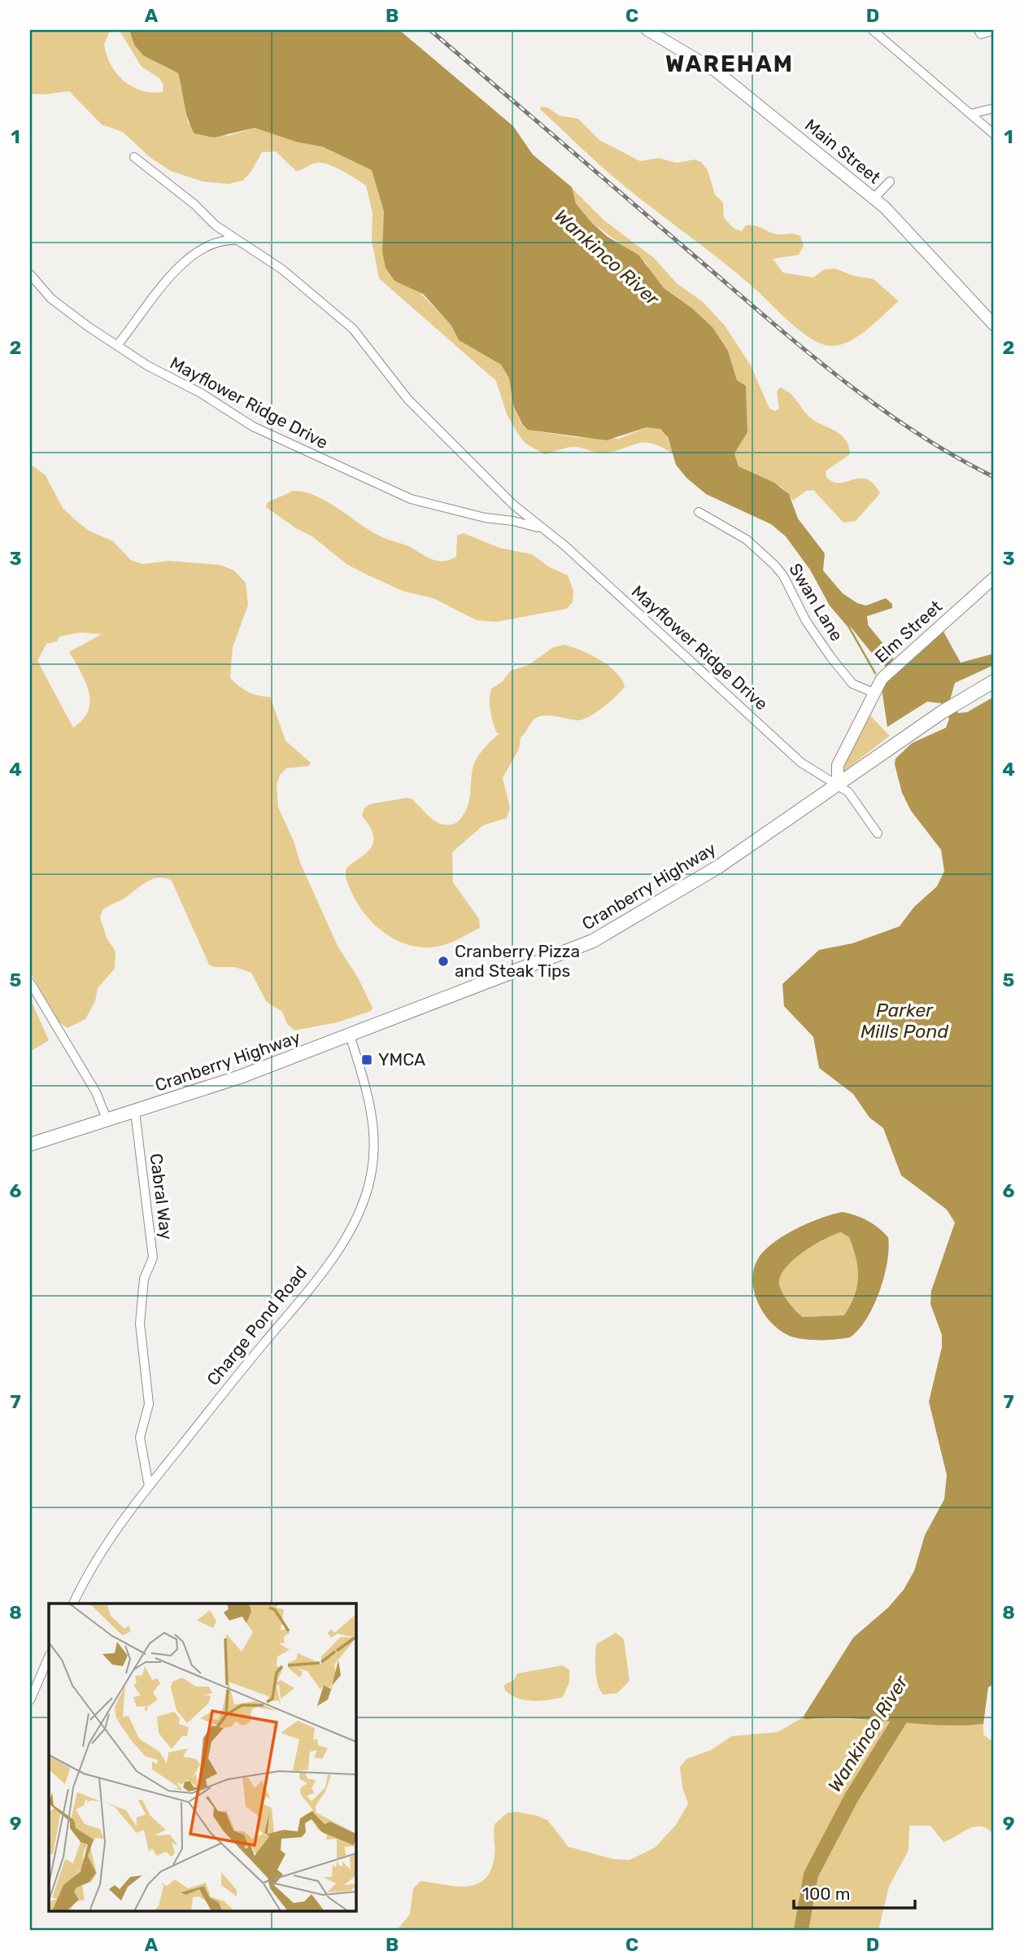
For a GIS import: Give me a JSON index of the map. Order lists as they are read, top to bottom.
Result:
{
  "streets": {
    "main road": ["Main Street", "Elm Street", "Cranberry Highway"],
    "street": [
      "Mayflower Ridge Drive",
      "Swan Lane",
      "Cabral Way",
      "Charge Pond Road"
    ]
  },
  "crossings": [
    ["Mayflower Ridge Drive", "Elm Street"],
    ["Mayflower Ridge Drive", "Cranberry Highway"],
    ["Swan Lane", "Elm Street"],
    ["Elm Street", "Cranberry Highway"],
    ["Cranberry Highway", "Cabral Way"],
    ["Cranberry Highway", "Charge Pond Road"],
    ["Cabral Way", "Charge Pond Road"]
  ],
  "districts": ["WAREHAM"],
  "water": ["Wankinco River", "Parker Mills Pond"],
  "places": {
    "other": ["Cranberry Pizza and Steak Tips"],
    "transit": ["YMCA"]
  },
  "scale_bar": "100 m",
  "grid": {
    "columns": [
      "A",
      "B",
      "C",
      "D"
    ],
    "rows": [
      "1",
      "2",
      "3",
      "4",
      "5",
      "6",
      "7",
      "8",
      "9"
    ]
  }
}
